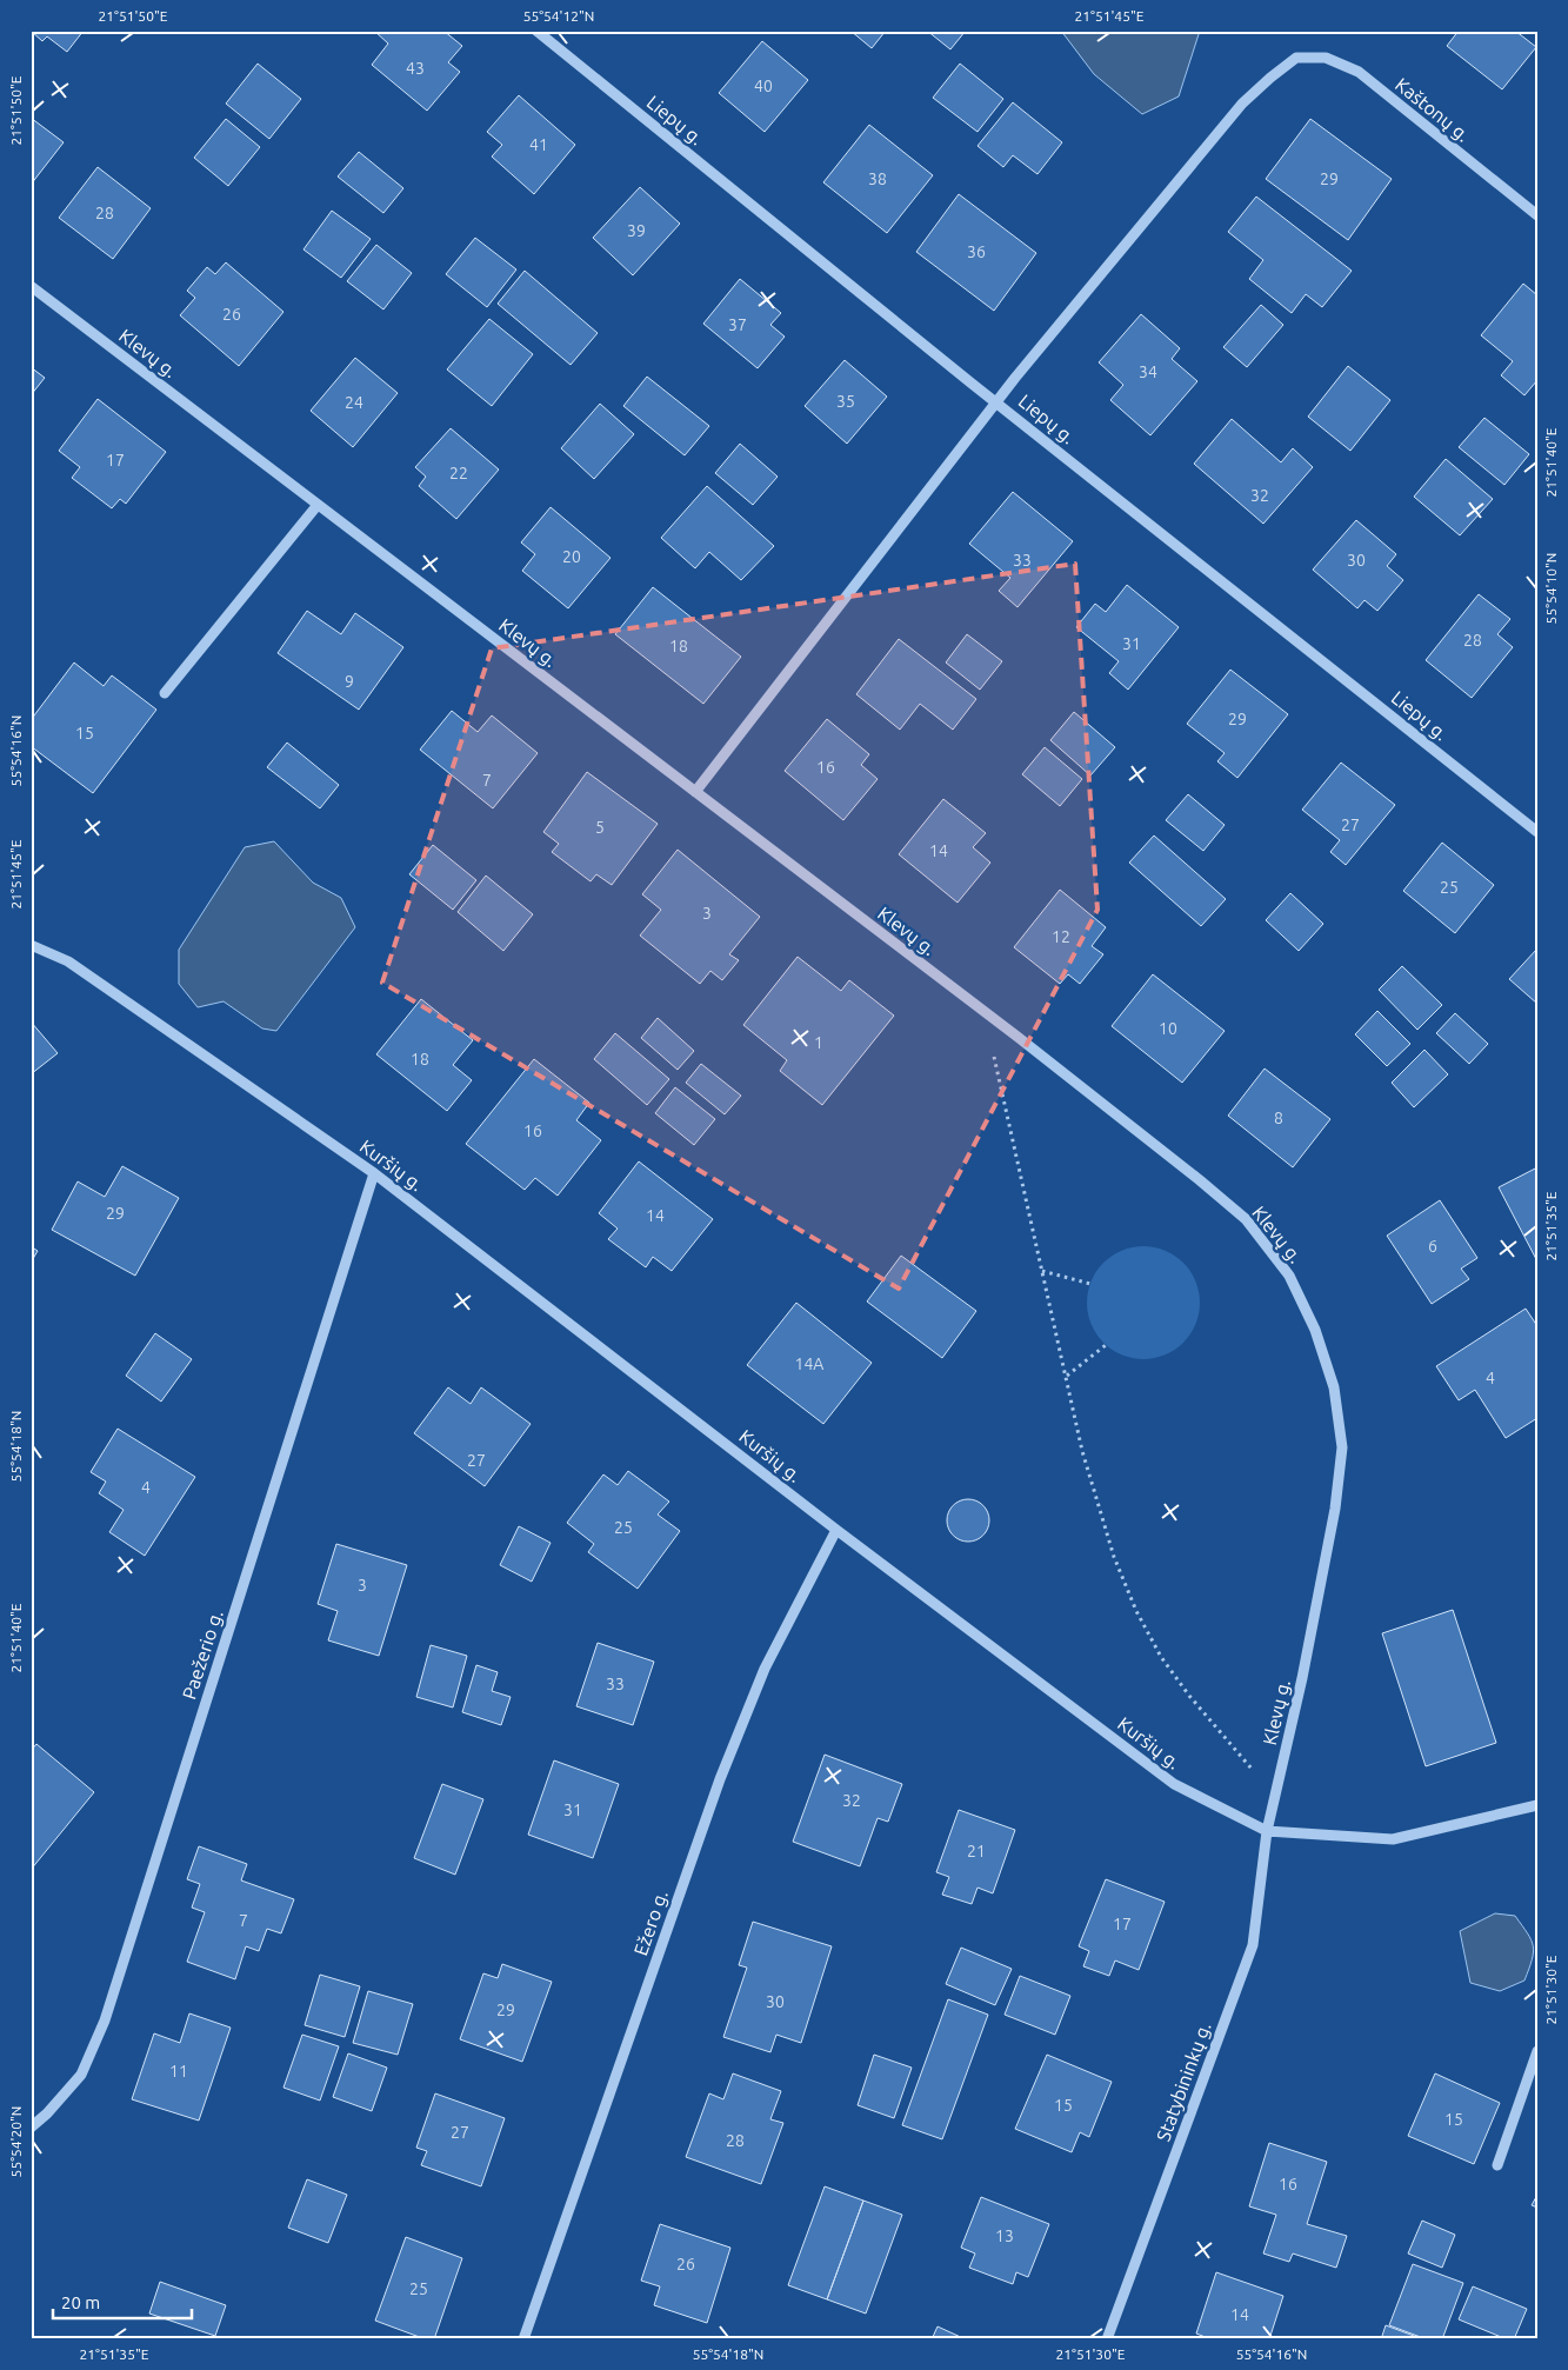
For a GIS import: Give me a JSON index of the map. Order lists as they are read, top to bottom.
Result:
{
  "streets": {
    "street": [
      "Kaštonų g.",
      "Liepų g.",
      "Klevų g.",
      "Kuršių g.",
      "Paežerio g.",
      "Ežero g.",
      "Statybininkų g."
    ]
  },
  "crossings": [
    ["Kaštonų g.", "Liepų g."],
    ["Klevų g.", "Kuršių g."],
    ["Klevų g.", "Statybininkų g."],
    ["Kuršių g.", "Paežerio g."],
    ["Kuršių g.", "Ežero g."],
    ["Kuršių g.", "Statybininkų g."]
  ],
  "house_numbers": [
    "43",
    "40",
    "41",
    "38",
    "29",
    "28",
    "39",
    "36",
    "26",
    "37",
    "34",
    "35",
    "24",
    "17",
    "22",
    "32",
    "20",
    "33",
    "30",
    "28",
    "31",
    "18",
    "9",
    "29",
    "15",
    "16",
    "7",
    "27",
    "5",
    "14",
    "25",
    "3",
    "12",
    "10",
    "1",
    "18",
    "8",
    "16",
    "29",
    "14",
    "6",
    "14A",
    "4",
    "27",
    "4",
    "25",
    "3",
    "33",
    "32",
    "31",
    "21",
    "7",
    "17",
    "30",
    "29",
    "11",
    "15",
    "15",
    "27",
    "28",
    "16",
    "13",
    "26",
    "25",
    "14"
  ],
  "scale_bar": "20 m",
  "coordinates": [
    "21°51'50\"E",
    "55°54'12\"N",
    "21°51'45\"E",
    "21°51'40\"E",
    "55°54'10\"N",
    "55°54'16\"N",
    "21°51'35\"E",
    "55°54'18\"N",
    "21°51'30\"E",
    "55°54'20\"N"
  ]
}
